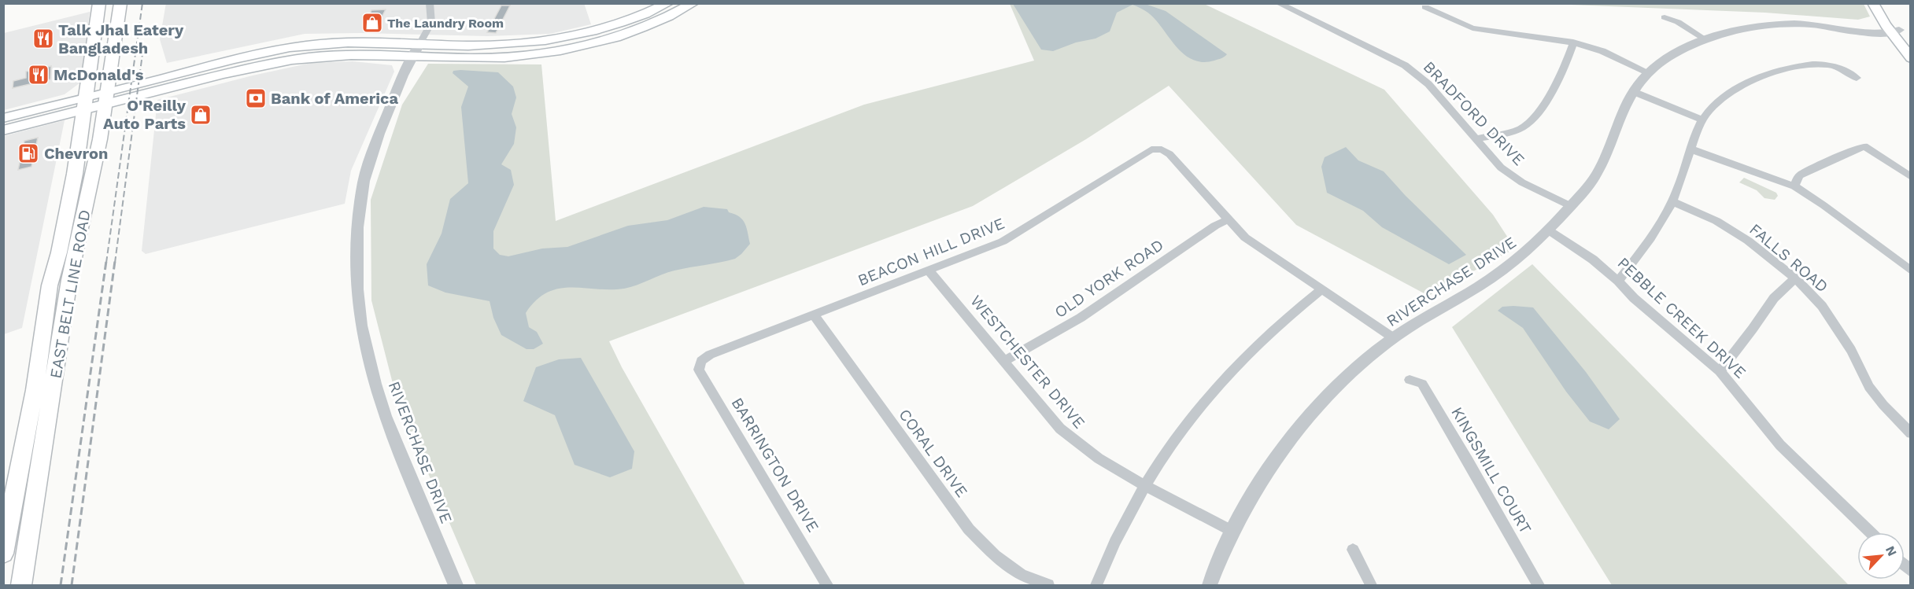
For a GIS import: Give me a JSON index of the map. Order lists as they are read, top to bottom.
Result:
{
  "streets": {
    "main road": ["EAST BELT LINE ROAD"],
    "street": [
      "BRADFORD DRIVE",
      "BEACON HILL DRIVE",
      "FALLS ROAD",
      "OLD YORK ROAD",
      "RIVERCHASE DRIVE",
      "PEBBLE CREEK DRIVE",
      "WESTCHESTER DRIVE",
      "CORAL DRIVE",
      "BARRINGTON DRIVE",
      "KINGSMILL COURT"
    ]
  },
  "crossings": [
    ["BRADFORD DRIVE", "RIVERCHASE DRIVE"],
    ["BEACON HILL DRIVE", "OLD YORK ROAD"],
    ["BEACON HILL DRIVE", "WESTCHESTER DRIVE"],
    ["BEACON HILL DRIVE", "CORAL DRIVE"],
    ["BEACON HILL DRIVE", "BARRINGTON DRIVE"],
    ["OLD YORK ROAD", "WESTCHESTER DRIVE"],
    ["RIVERCHASE DRIVE", "PEBBLE CREEK DRIVE"],
    ["RIVERCHASE DRIVE", "WESTCHESTER DRIVE"]
  ],
  "places": {
    "shop": ["The Laundry Room", "O'Reilly Auto Parts"],
    "restaurant": ["Talk Jhal Eatery Bangladesh", "McDonald's"],
    "bank": ["Bank of America"],
    "fuel station": ["Chevron"]
  },
  "north": "top right"
}
